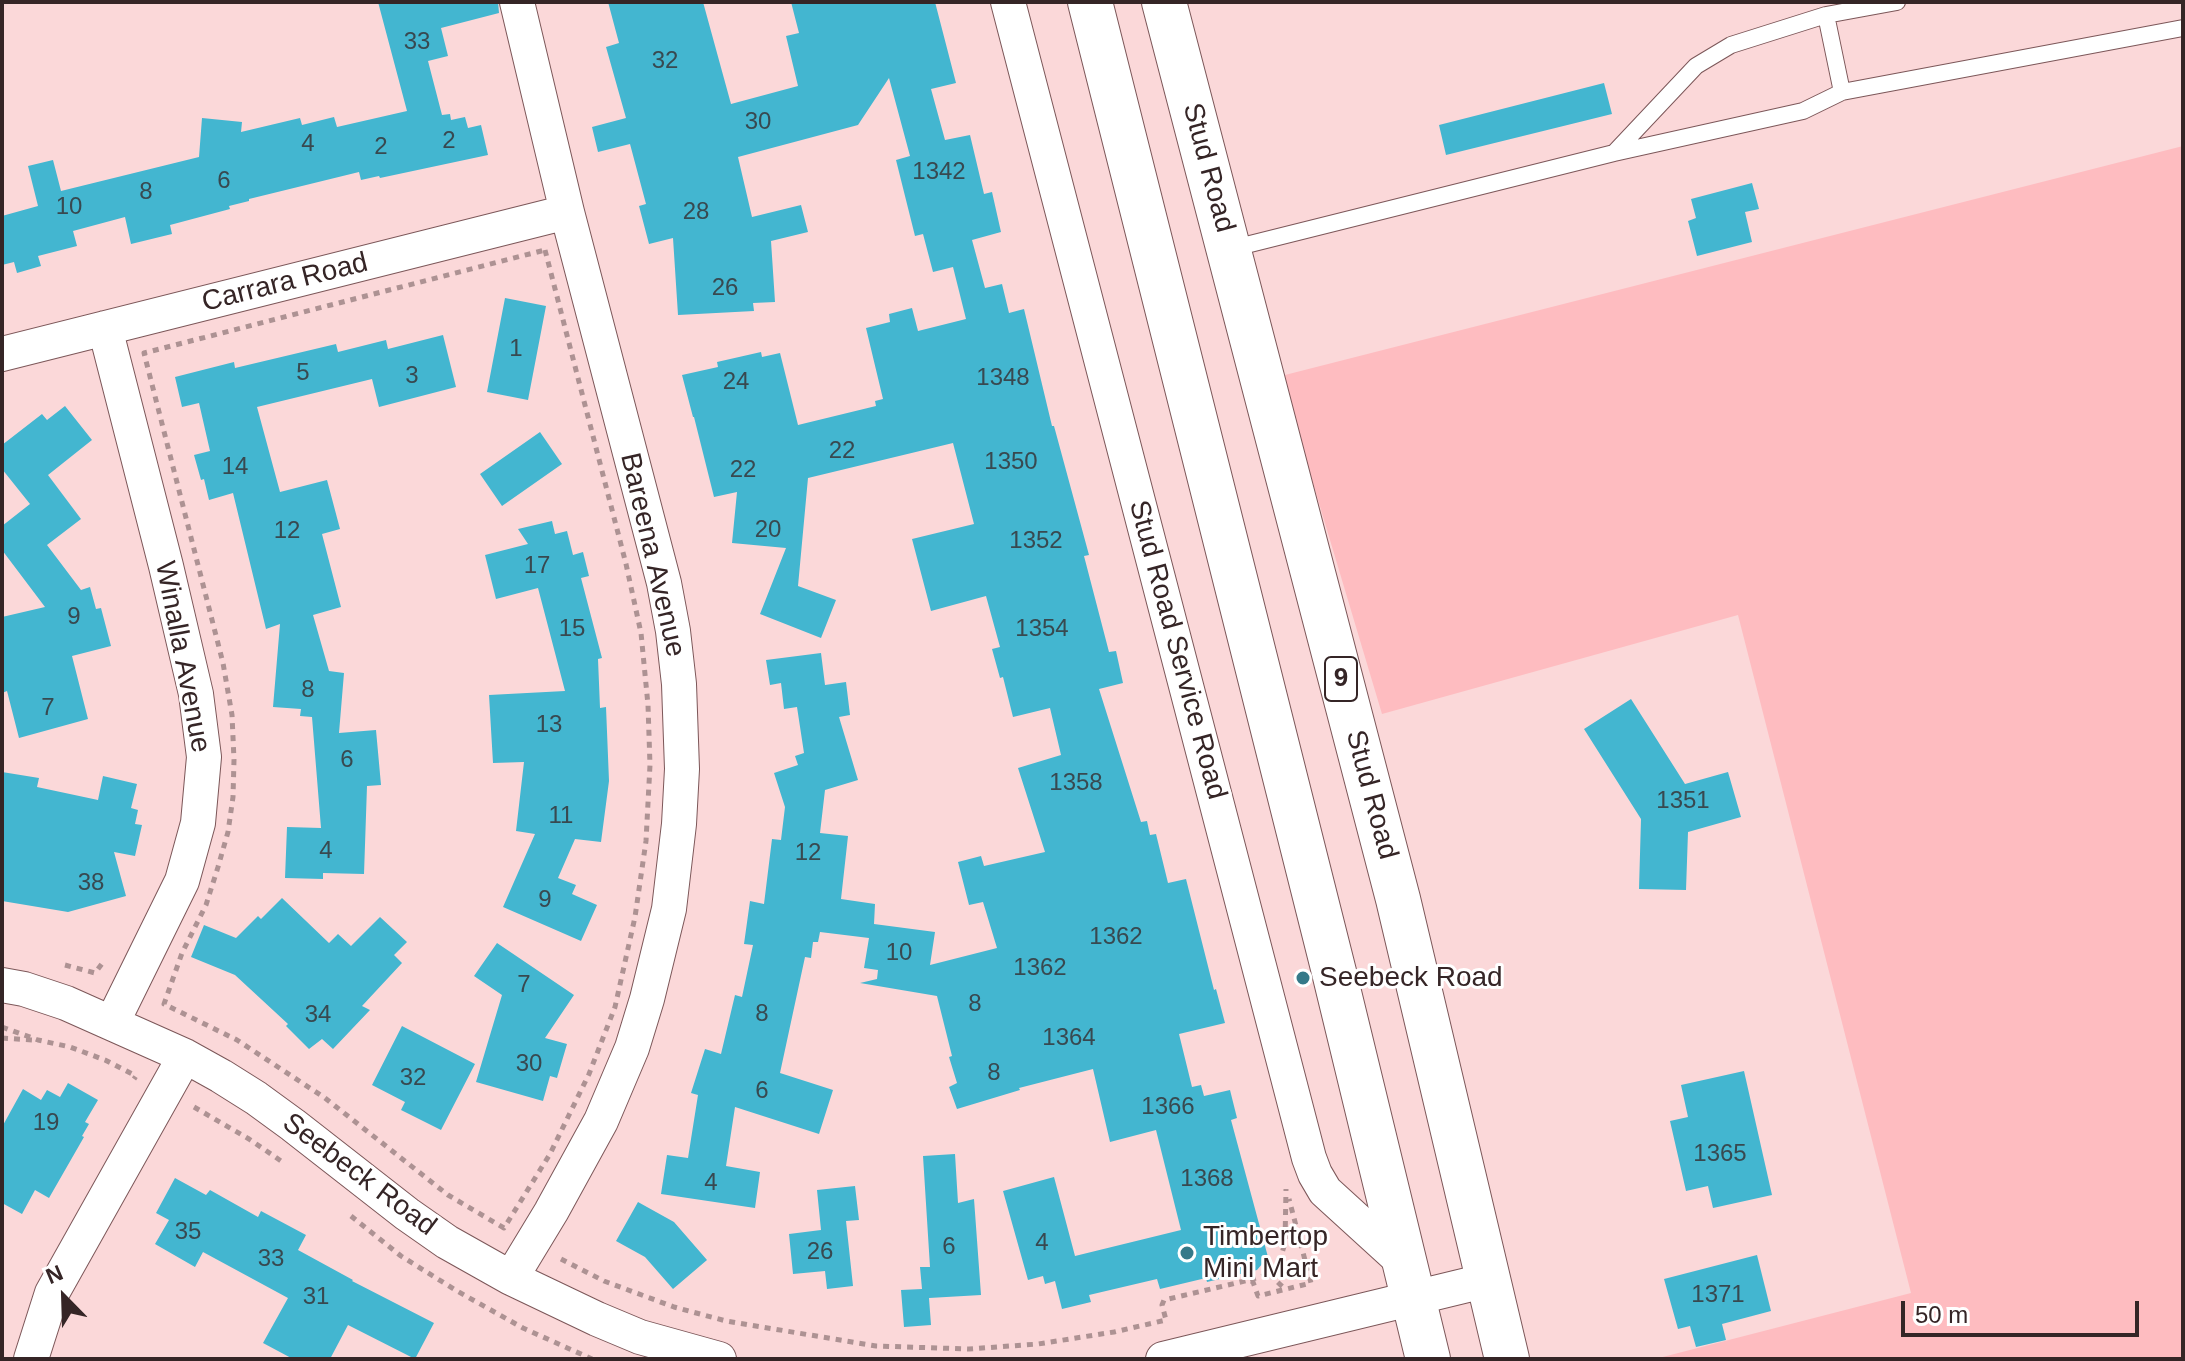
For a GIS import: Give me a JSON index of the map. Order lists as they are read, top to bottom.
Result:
{
  "streets": {
    "highway": ["Stud Road", "9"],
    "street": [
      "Carrara Road",
      "Bareena Avenue",
      "Stud Road Service Road",
      "Winalla Avenue",
      "Seebeck Road"
    ]
  },
  "crossings": [
    ["Carrara Road", "Bareena Avenue"],
    ["Carrara Road", "Winalla Avenue"],
    ["Bareena Avenue", "Seebeck Road"],
    ["Winalla Avenue", "Seebeck Road"]
  ],
  "places": ["Seebeck Road", "Timbertop Mini Mart"],
  "house_numbers": [
    "33",
    "32",
    "30",
    "2",
    "4",
    "2",
    "1342",
    "6",
    "8",
    "10",
    "28",
    "26",
    "1",
    "5",
    "3",
    "1348",
    "24",
    "22",
    "1350",
    "14",
    "22",
    "20",
    "12",
    "1352",
    "17",
    "9",
    "15",
    "1354",
    "8",
    "7",
    "13",
    "6",
    "1358",
    "1351",
    "11",
    "4",
    "12",
    "38",
    "9",
    "1362",
    "10",
    "1362",
    "7",
    "8",
    "8",
    "34",
    "1364",
    "30",
    "8",
    "32",
    "6",
    "1366",
    "19",
    "1365",
    "1368",
    "4",
    "35",
    "4",
    "6",
    "26",
    "33",
    "1371",
    "31"
  ],
  "scale_bar": "50 m",
  "north": "top left"
}
